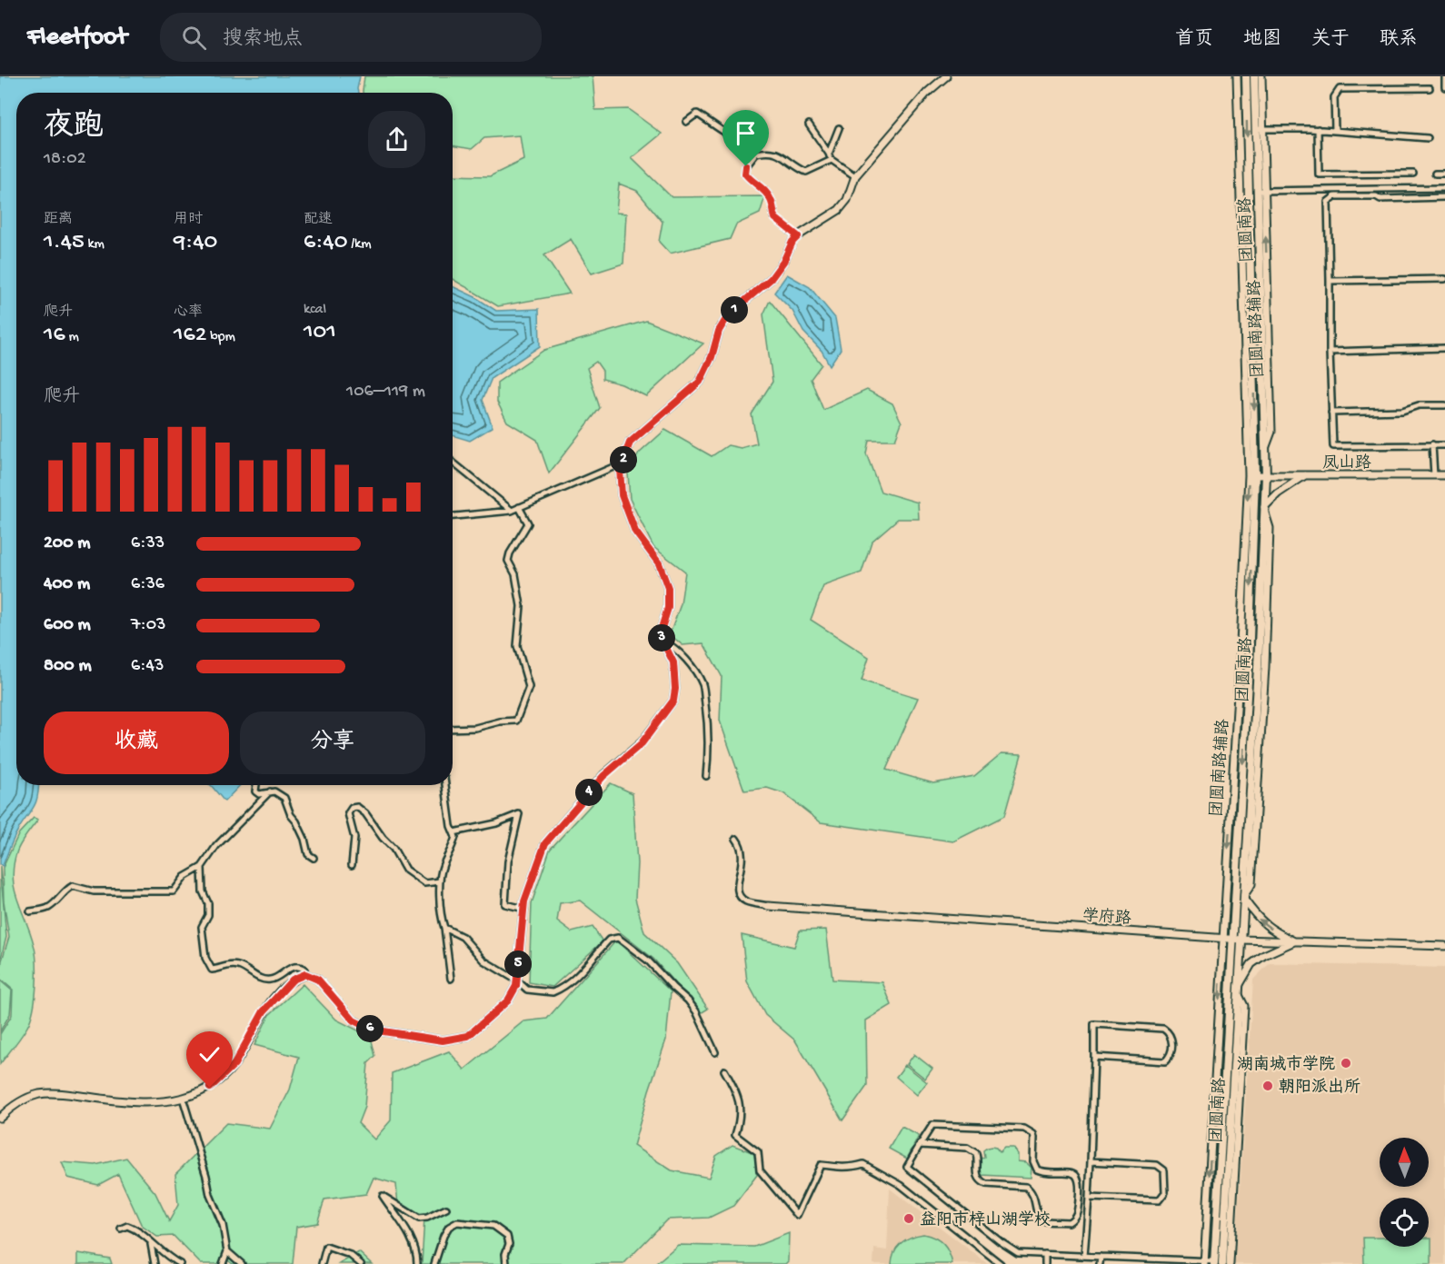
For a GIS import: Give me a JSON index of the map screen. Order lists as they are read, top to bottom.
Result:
{
  "streets": {
    "main road": ["团圆南路"],
    "street": ["团圆南路辅路", "凤山路", "学府路"]
  },
  "crossings": [
    ["团圆南路", "团圆南路辅路"],
    ["团圆南路", "凤山路"],
    ["团圆南路", "学府路"],
    ["团圆南路辅路", "凤山路"],
    ["团圆南路辅路", "学府路"]
  ],
  "places": ["湖南城市学院", "朝阳派出所", "益阳市梓山湖学校"],
  "north": "top",
  "page": {
    "header": "Fleetfoot",
    "search": "搜索地点",
    "nav": [
      "首页",
      "地图",
      "关于",
      "联系"
    ],
    "heading": ["夜跑", "18:02"],
    "stats": [
      ["距离", "1.45 km"],
      ["用时", "9:40"],
      ["配速", "6:40 /km"],
      ["爬升", "16 m"],
      ["心率", "162 bpm"],
      ["kcal", "101"]
    ],
    "pins": [
      "1",
      "2",
      "3",
      "4",
      "5",
      "6"
    ],
    "chart": ["爬升", "106–119 m"],
    "list": [
      {
        "name": "200 m",
        "note": "6:33"
      },
      {
        "name": "400 m",
        "note": "6:36"
      },
      {
        "name": "600 m",
        "note": "7:03"
      },
      {
        "name": "800 m",
        "note": "6:43"
      }
    ],
    "buttons": ["收藏", "分享"]
  }
}
